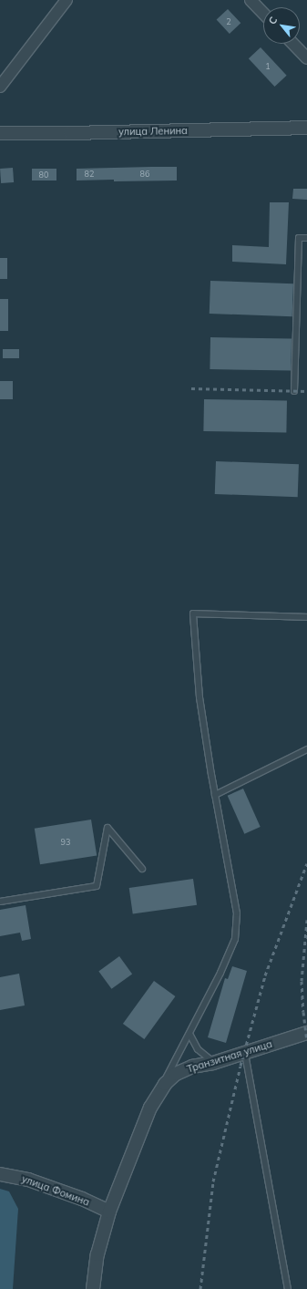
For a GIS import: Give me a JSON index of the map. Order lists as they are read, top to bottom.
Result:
{
  "streets": {
    "street": ["улица Ленина", "Транзитная улица", "улица Фомина"]
  },
  "crossings": [
    ["Транзитная улица", "улица Фомина"]
  ],
  "house_numbers": [
    "2",
    "1",
    "82",
    "86",
    "80",
    "93"
  ],
  "north": "top left"
}
